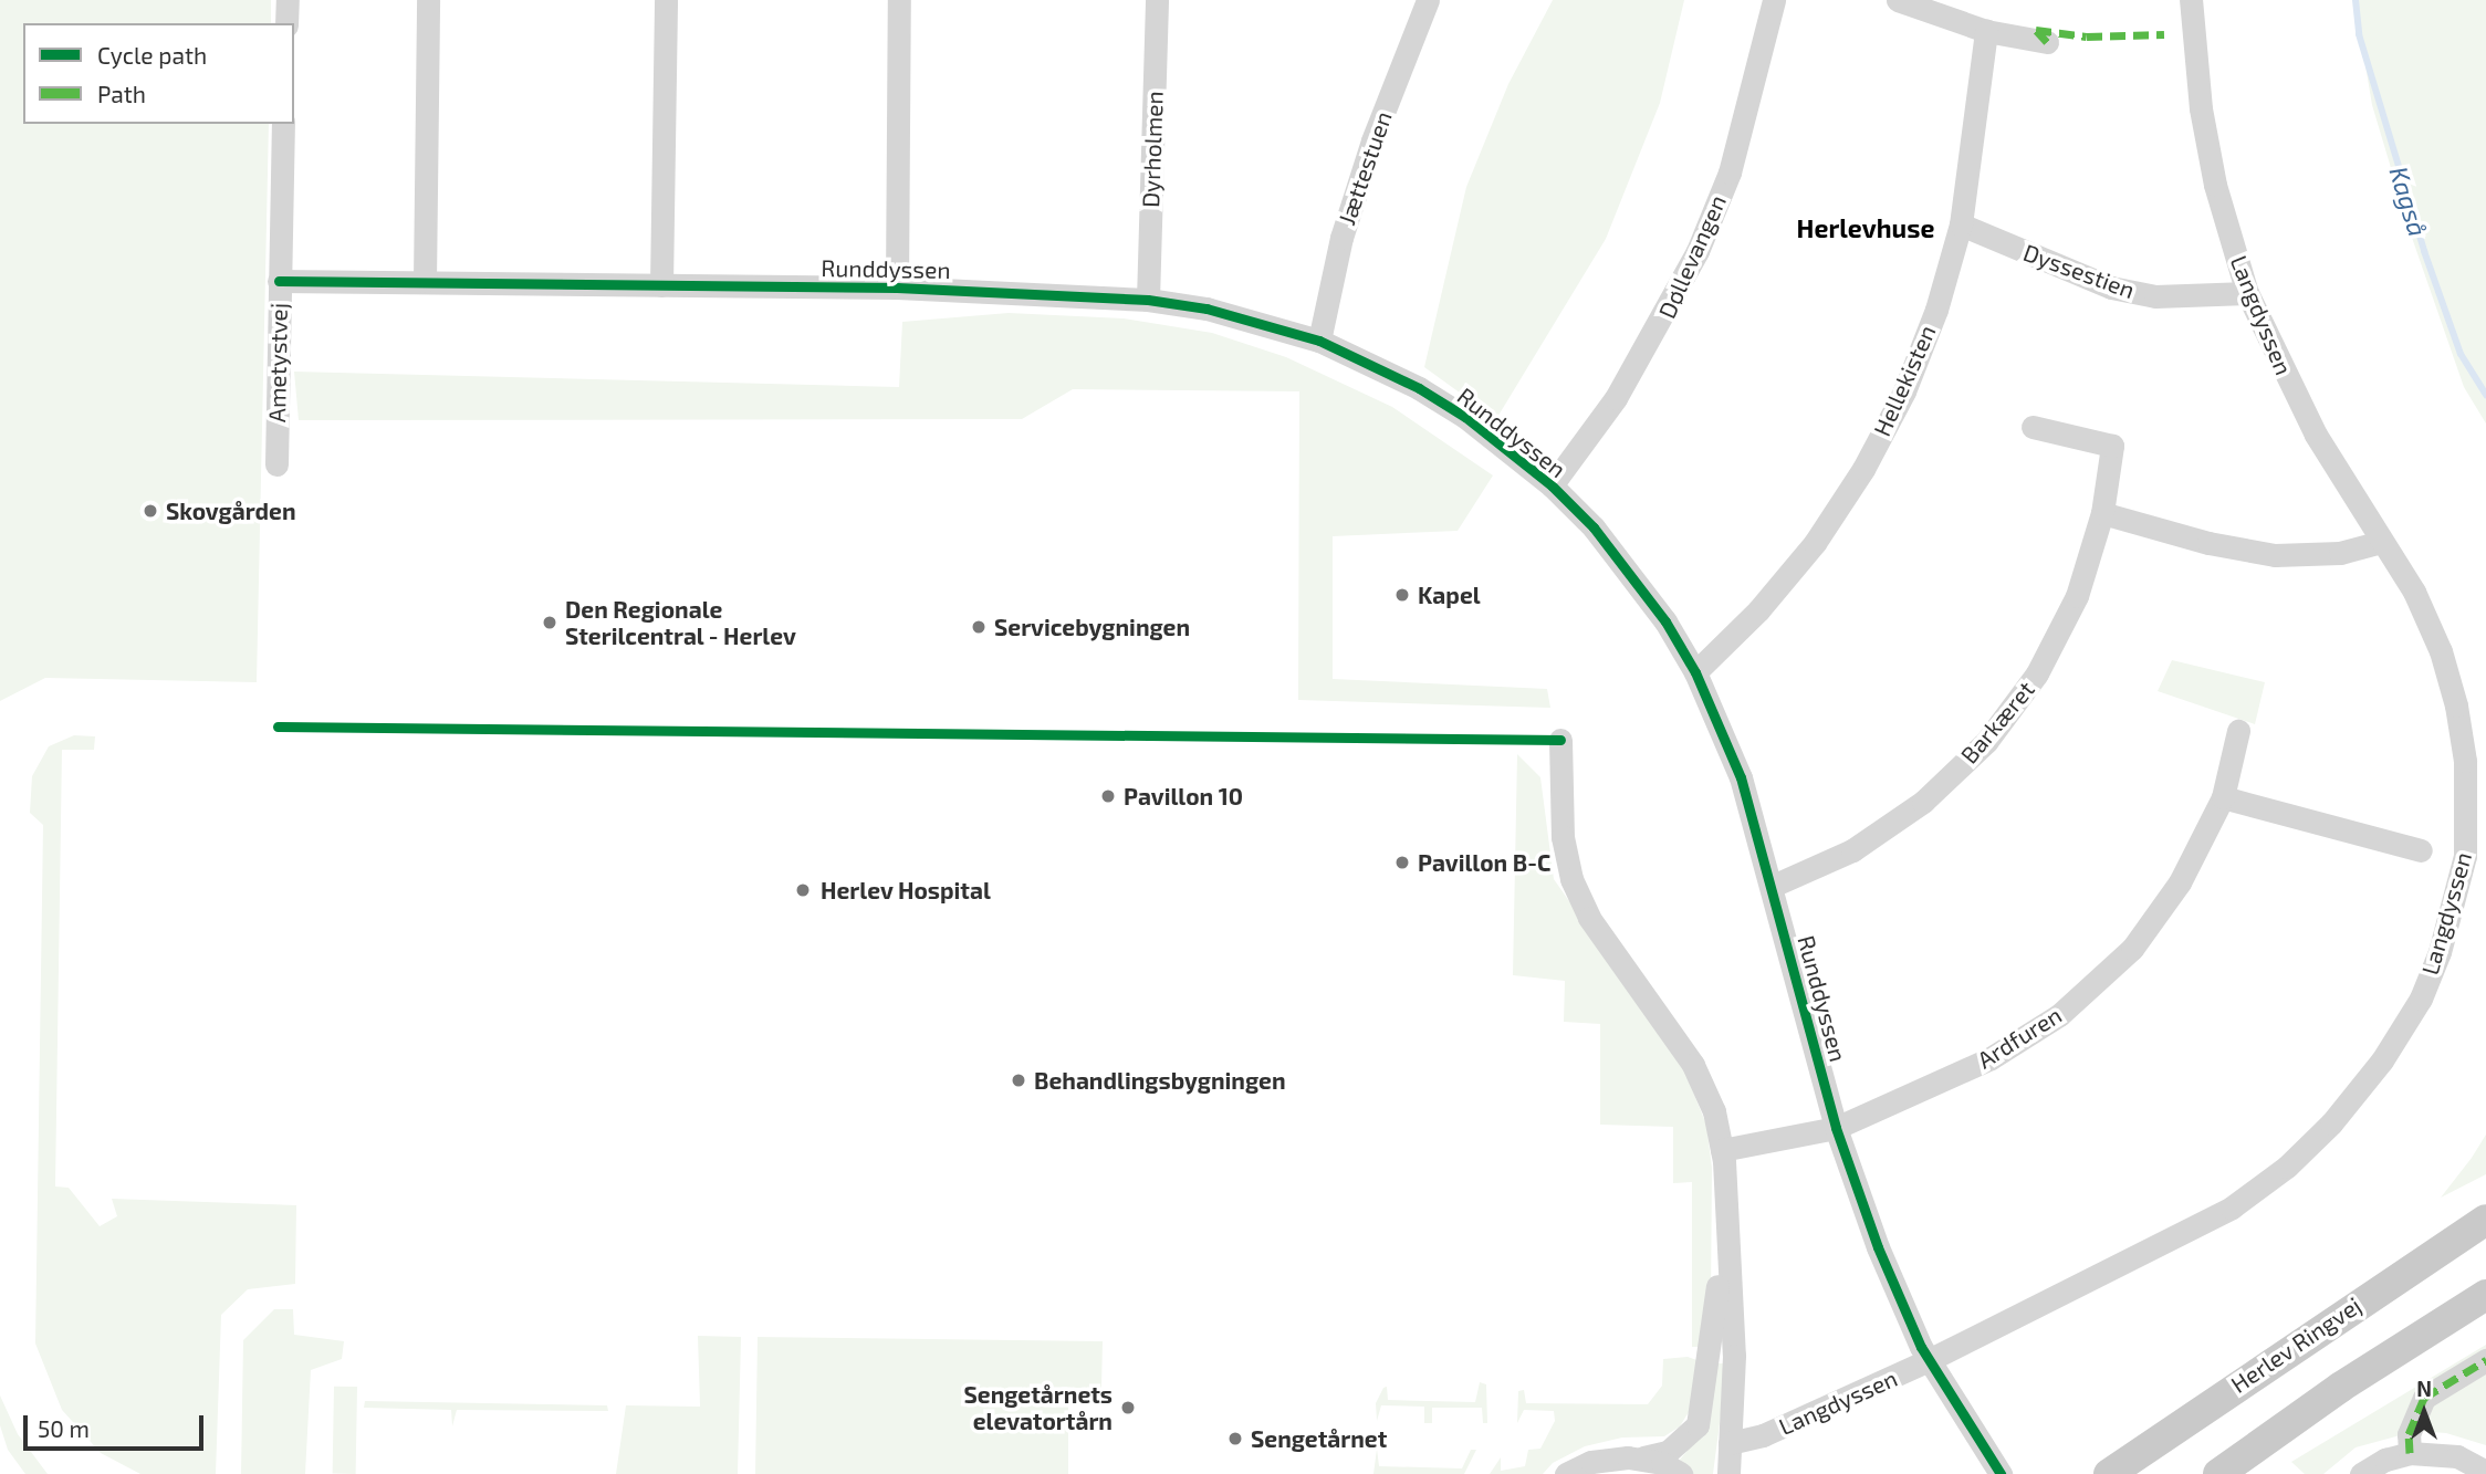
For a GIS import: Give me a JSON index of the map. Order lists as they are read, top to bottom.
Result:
{
  "streets": {
    "main road": ["Herlev Ringvej"],
    "street": [
      "Dyrholmen",
      "Jættestuen",
      "Døllevangen",
      "Runddyssen",
      "Dyssestien",
      "Langdyssen",
      "Ametystvej",
      "Hellekisten",
      "Barkæret",
      "Ardfuren"
    ]
  },
  "crossings": [
    ["Dyrholmen", "Runddyssen"],
    ["Jættestuen", "Runddyssen"],
    ["Døllevangen", "Runddyssen"],
    ["Runddyssen", "Langdyssen"],
    ["Runddyssen", "Ametystvej"],
    ["Runddyssen", "Hellekisten"],
    ["Runddyssen", "Barkæret"],
    ["Runddyssen", "Ardfuren"],
    ["Dyssestien", "Langdyssen"],
    ["Dyssestien", "Hellekisten"]
  ],
  "districts": ["Herlevhuse"],
  "water": ["Kagså"],
  "places": [
    "Skovgården",
    "Kapel",
    "Den Regionale Sterilcentral - Herlev",
    "Servicebygningen",
    "Pavillon 10",
    "Pavillon B-C",
    "Herlev Hospital",
    "Behandlingsbygningen",
    "Sengetårnets elevatortårn",
    "Sengetårnet"
  ],
  "legend": ["Cycle path", "Path"],
  "scale_bar": "50 m",
  "north": "top"
}
